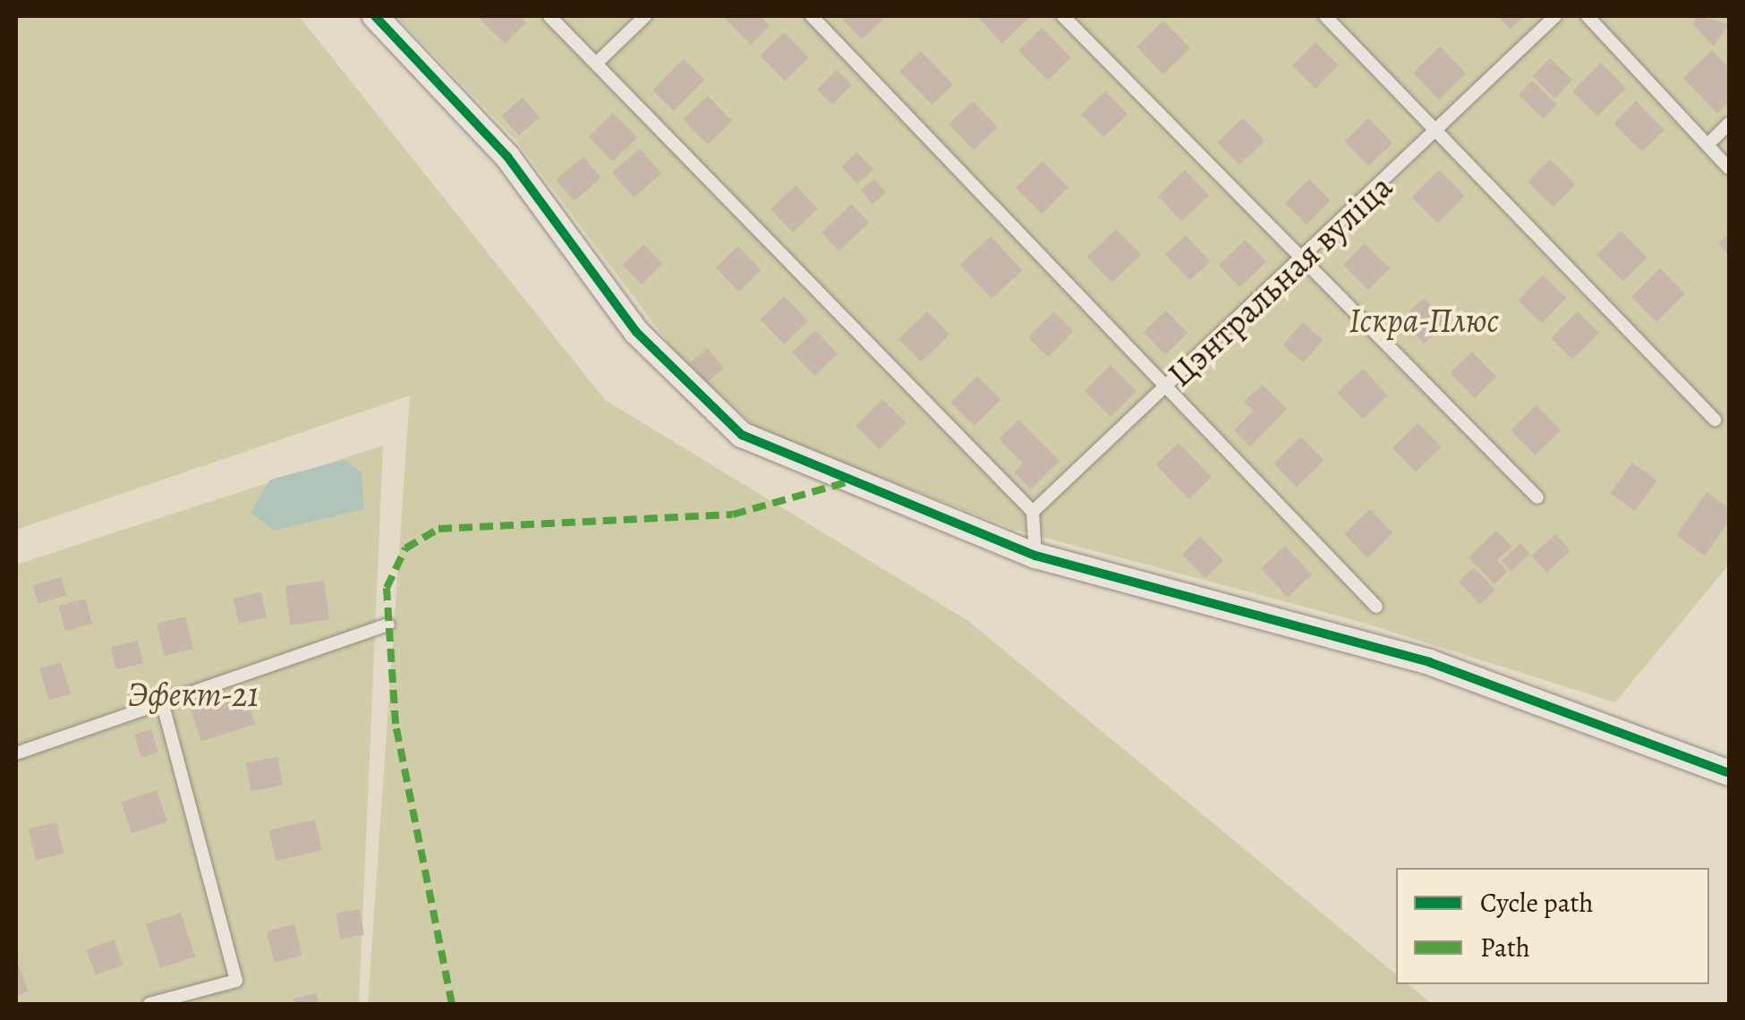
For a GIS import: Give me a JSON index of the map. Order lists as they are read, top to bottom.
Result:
{
  "streets": {
    "lane": ["Цэнтральная вуліца"]
  },
  "parks": ["Іскра-Плюс", "Эфект-21"],
  "legend": ["Cycle path", "Path"]
}
